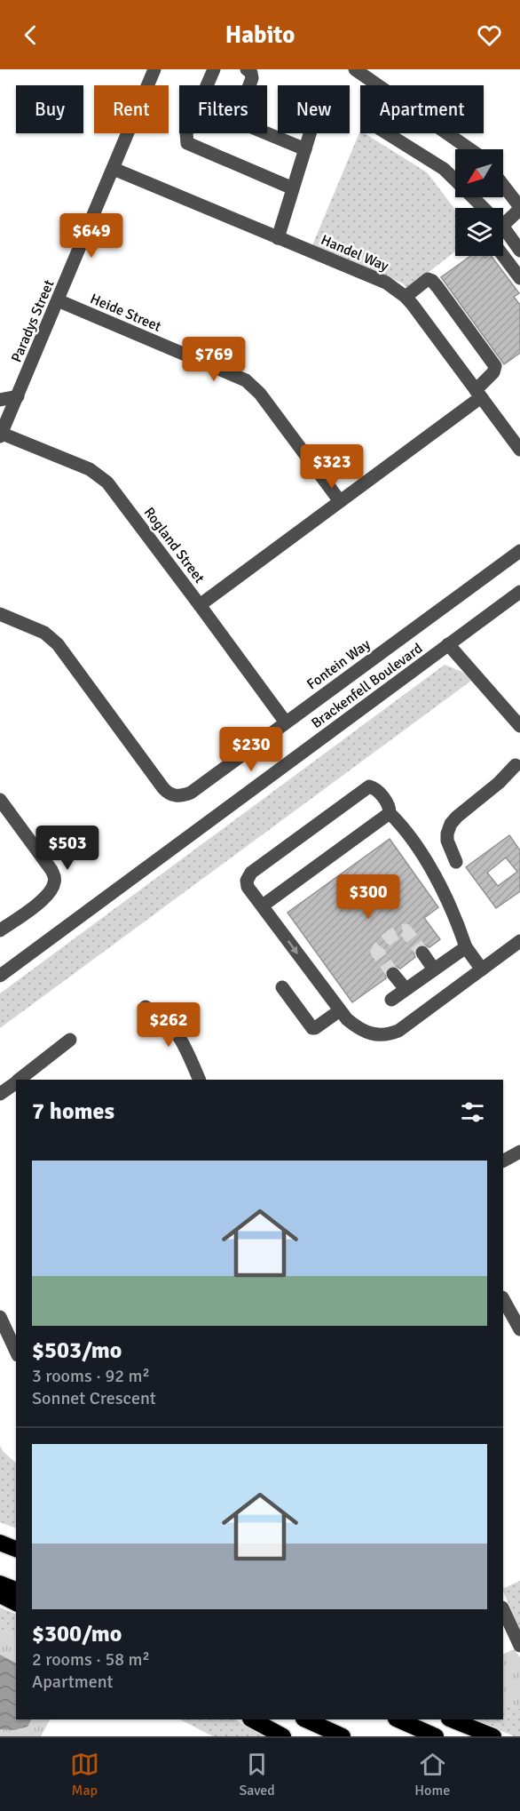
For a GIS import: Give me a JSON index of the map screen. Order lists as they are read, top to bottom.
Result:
{
  "streets": {
    "street": [
      "Handel Way",
      "Heide Street",
      "Paradys Street",
      "Rogland Street",
      "Fontein Way",
      "Brackenfell Boulevard"
    ]
  },
  "crossings": [
    ["Handel Way", "Paradys Street"],
    ["Heide Street", "Paradys Street"],
    ["Paradys Street", "Rogland Street"],
    ["Rogland Street", "Fontein Way"]
  ],
  "north": "bottom left",
  "page": {
    "header": "Habito",
    "chip": [
      "Buy",
      "Rent",
      "Filters",
      "New",
      "Apartment"
    ],
    "price": [
      "$649",
      "$769",
      "$323",
      "$230",
      "$503",
      "$300",
      "$262"
    ],
    "heading": "7 homes",
    "list": [
      {
        "name": "$503/mo",
        "note": "3 rooms · 92 m² · Sonnet Crescent"
      },
      {
        "name": "$300/mo",
        "note": "2 rooms · 58 m² · Apartment"
      }
    ],
    "tabs": ["Map", "Saved", "Home"]
  }
}
